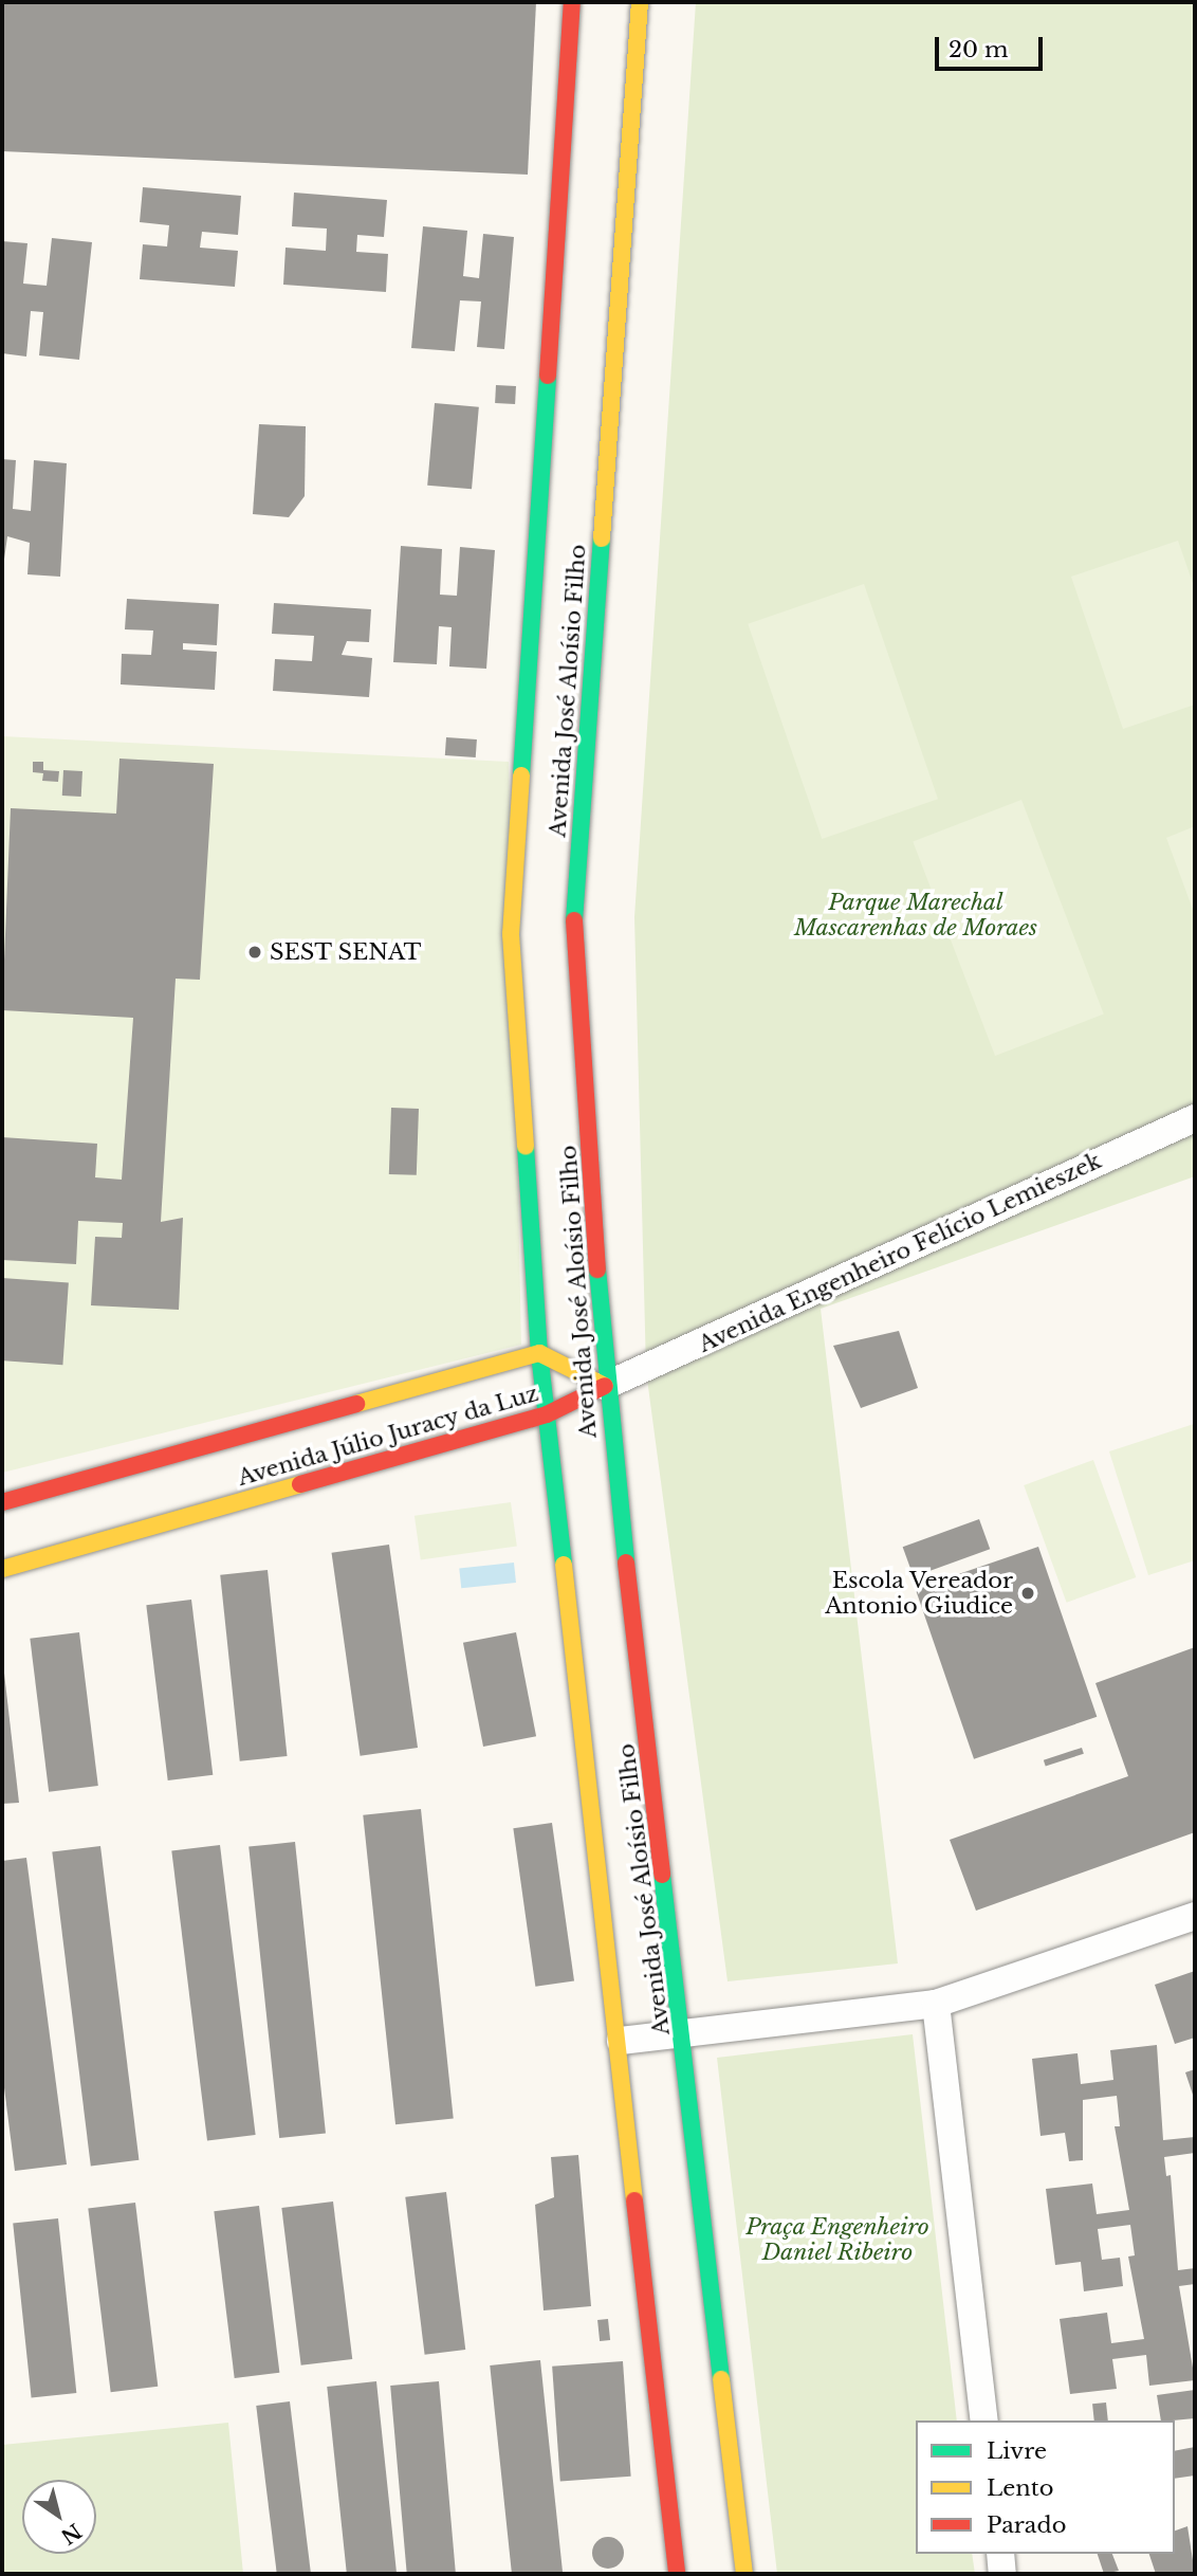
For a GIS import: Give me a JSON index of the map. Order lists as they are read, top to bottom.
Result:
{
  "streets": {
    "street": ["Avenida José Aloísio Filho", "Avenida Engenheiro Felício Lemieszek", "Avenida Júlio Juracy da Luz"]
  },
  "crossings": [
    ["Avenida José Aloísio Filho", "Avenida Engenheiro Felício Lemieszek"],
    ["Avenida José Aloísio Filho", "Avenida Júlio Juracy da Luz"],
    ["Avenida Engenheiro Felício Lemieszek", "Avenida Júlio Juracy da Luz"]
  ],
  "parks": ["Parque Marechal Mascarenhas de Moraes", "Praça Engenheiro Daniel Ribeiro"],
  "places": ["SEST SENAT", "Escola Vereador Antonio Giudice"],
  "legend": ["Livre", "Lento", "Parado"],
  "scale_bar": "20 m",
  "north": "bottom right"
}
